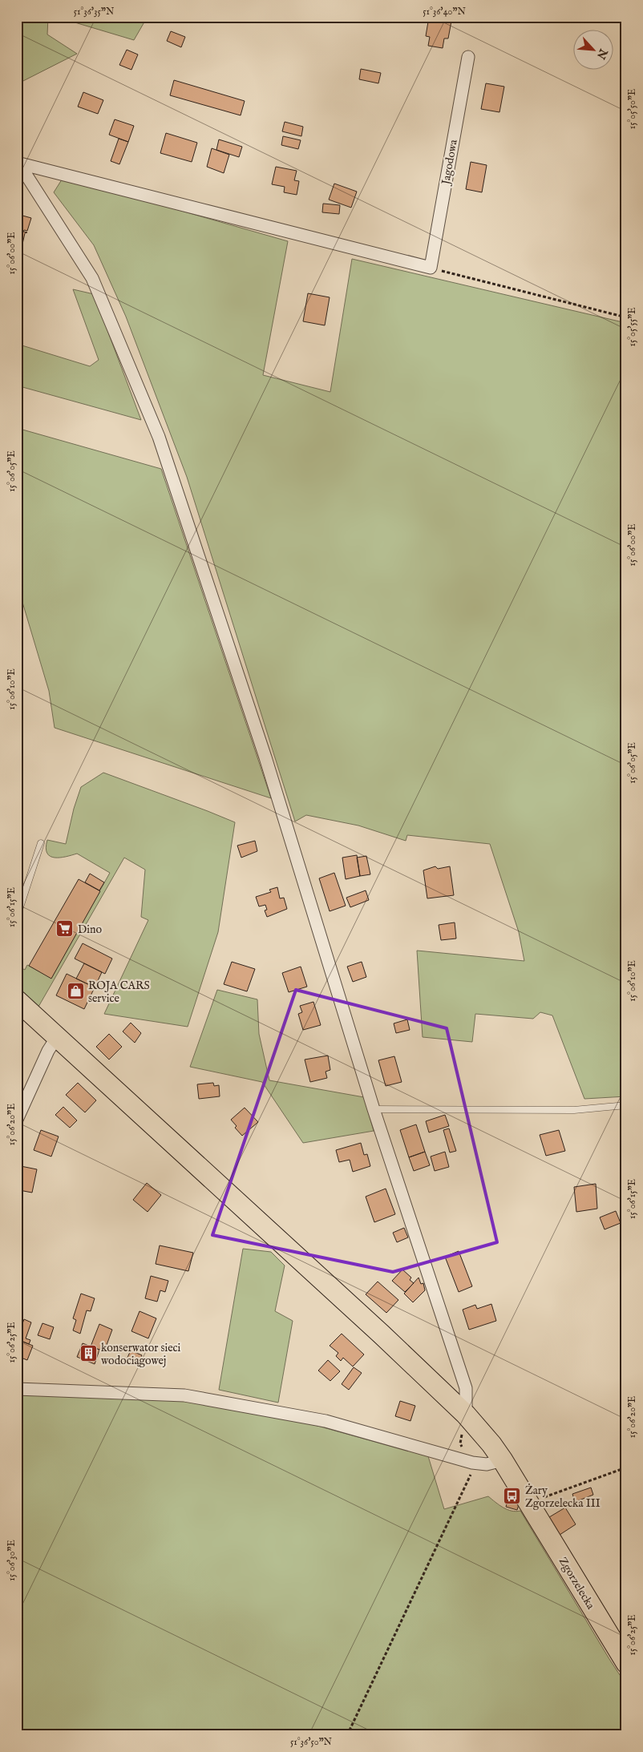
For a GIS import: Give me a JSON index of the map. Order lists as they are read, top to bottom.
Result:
{
  "streets": {
    "main road": ["Zgorzelecka"],
    "street": ["Jagodowa"]
  },
  "places": {
    "supermarket": ["Dino"],
    "shop": ["ROJA CARS service"],
    "building": ["konserwator sieci wodociągowej"],
    "bus stop": ["Żary Zgorzelecka III"]
  },
  "north": "bottom right",
  "coordinates": [
    "51°36'35\"N",
    "51°36'40\"N",
    "15°05'50\"E",
    "15°06'00\"E",
    "15°05'55\"E",
    "15°06'05\"E",
    "15°06'10\"E",
    "15°06'15\"E",
    "15°06'20\"E",
    "15°06'25\"E",
    "15°06'30\"E",
    "51°36'50\"N"
  ]
}
